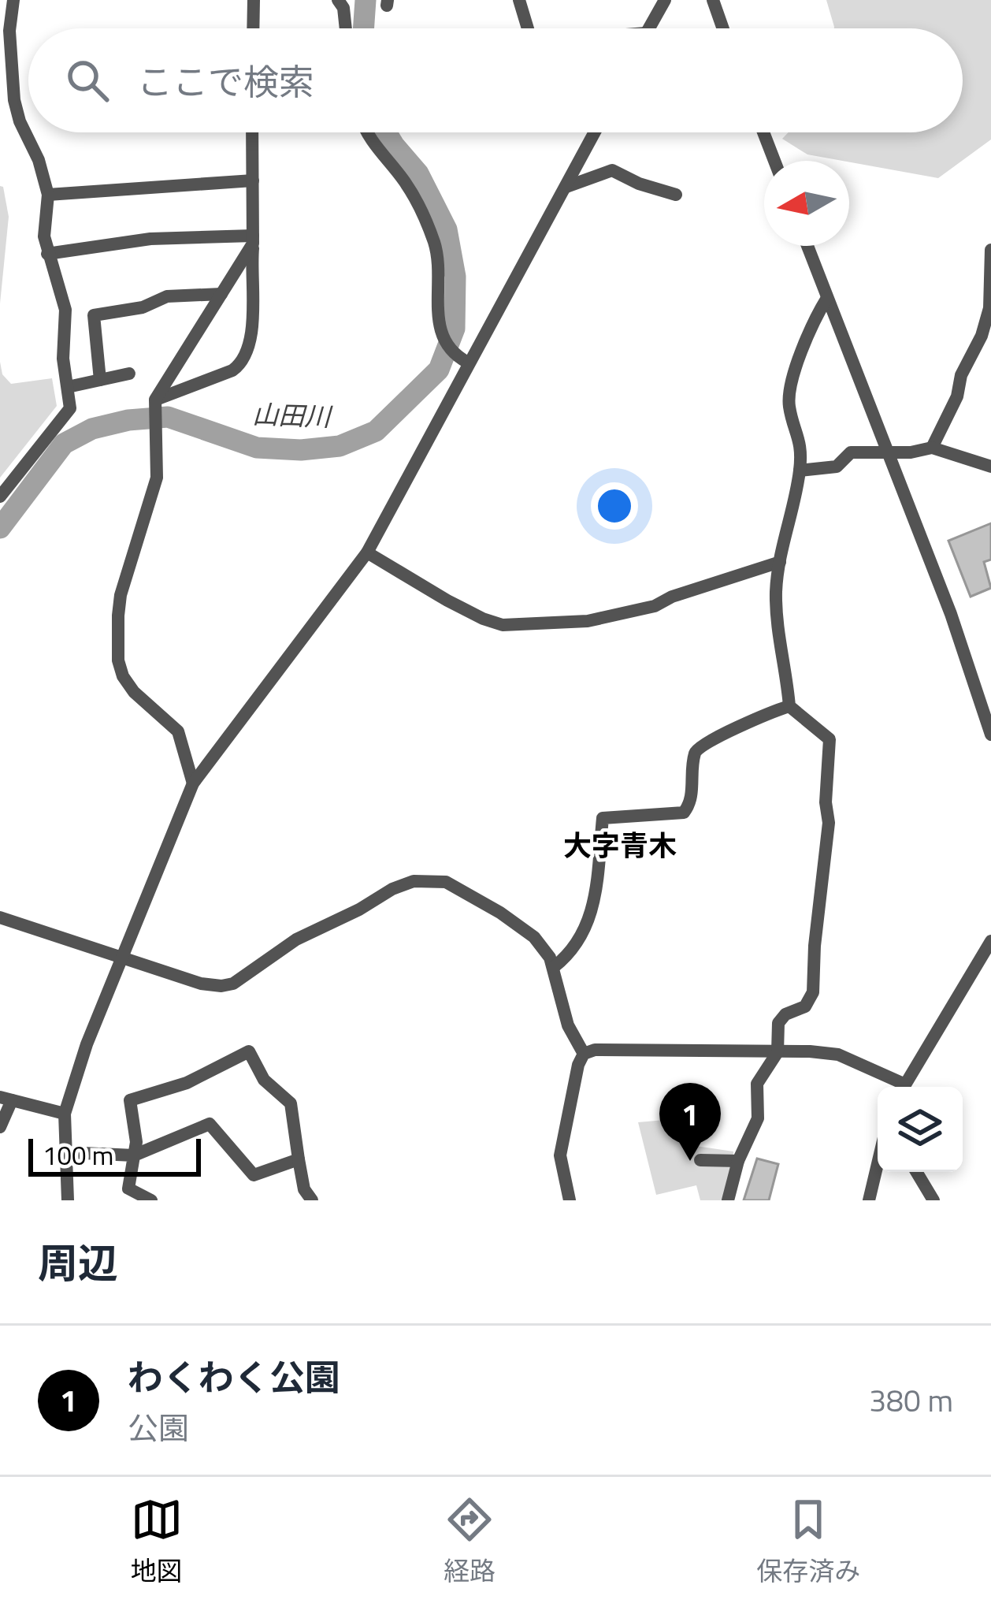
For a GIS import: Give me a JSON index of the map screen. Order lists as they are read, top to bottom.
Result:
{
  "districts": ["大字青木"],
  "water": ["山田川"],
  "scale_bar": "100 m",
  "north": "left",
  "page": {
    "search": "ここで検索",
    "pins": "1",
    "scale": "100 m",
    "heading": "周辺",
    "list": [
      {
        "mark": "1",
        "name": "わくわく公園",
        "note": "公園",
        "value": "380 m"
      }
    ],
    "nav": ["地図", "経路", "保存済み"]
  }
}
